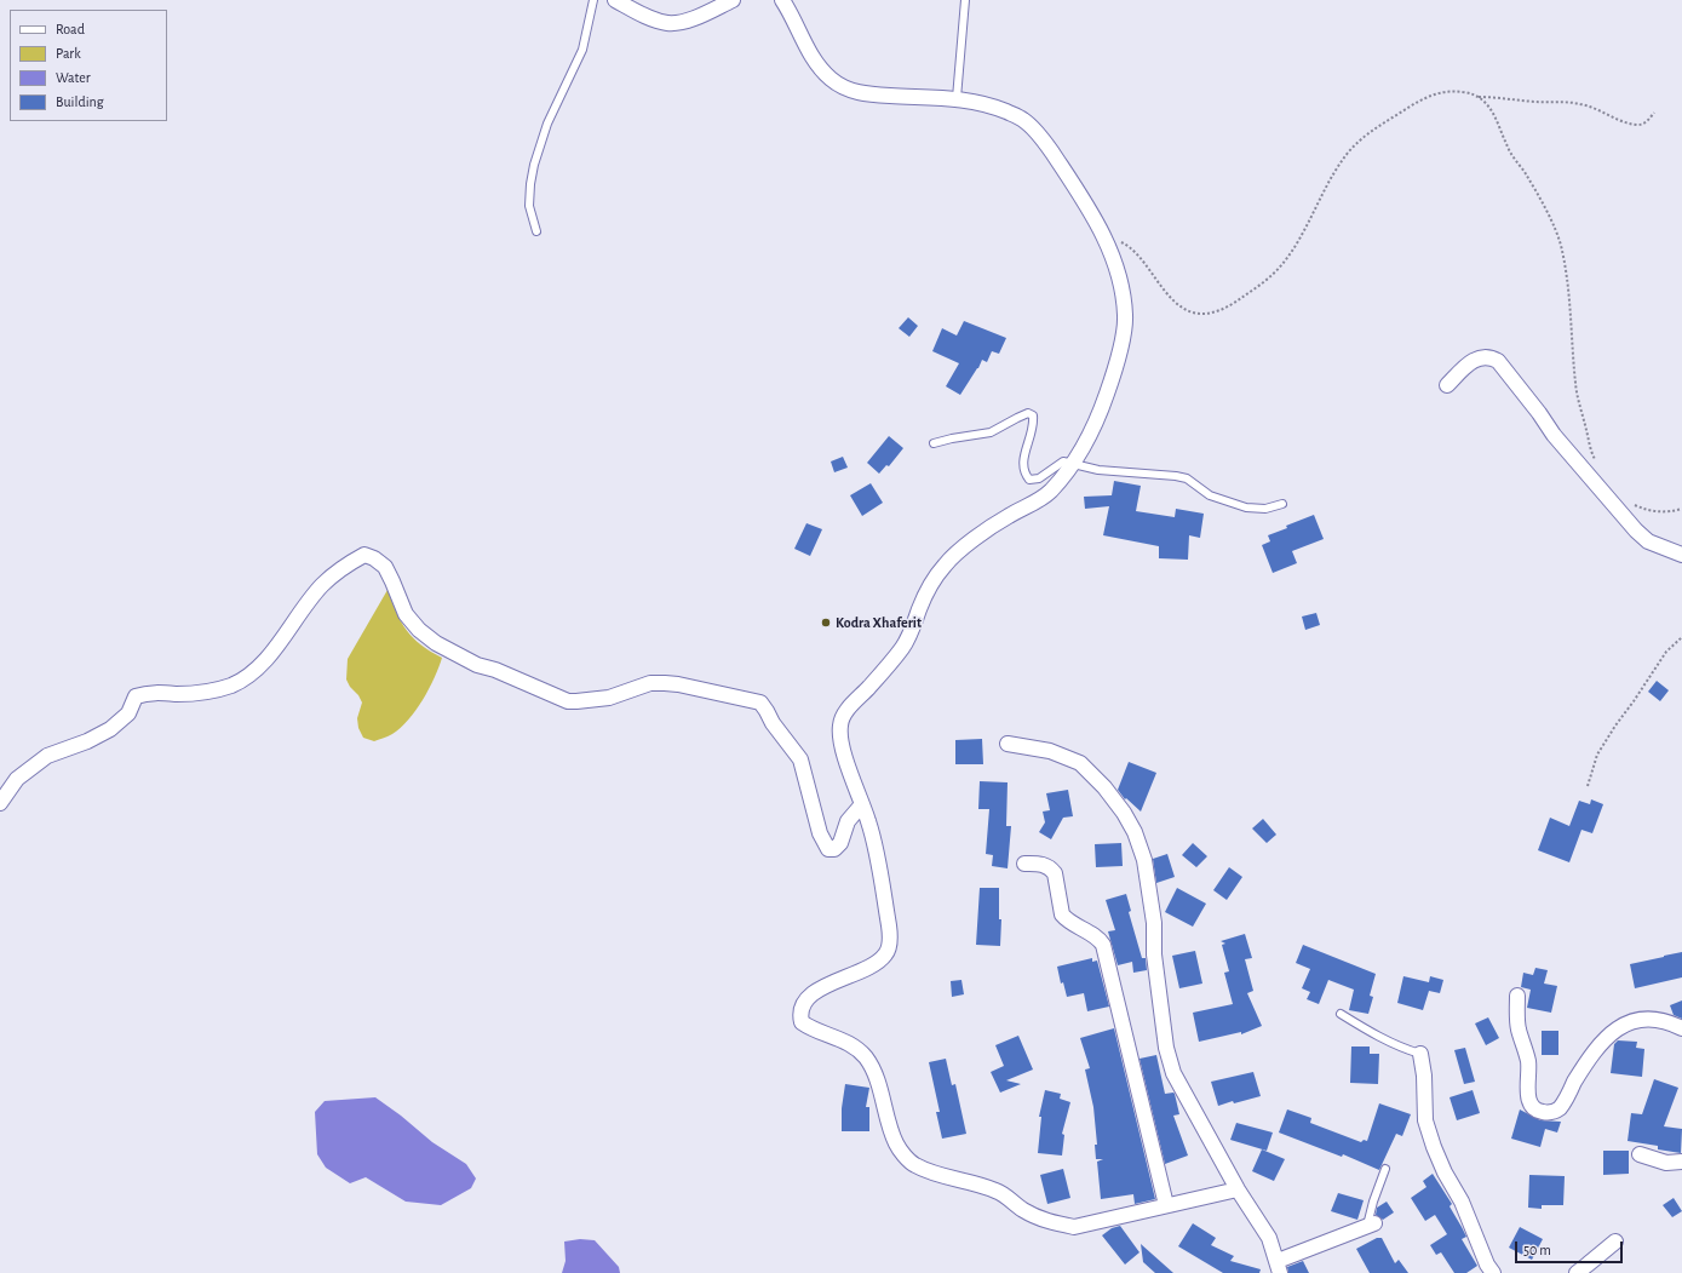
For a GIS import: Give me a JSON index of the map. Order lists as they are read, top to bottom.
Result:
{
  "places": ["Kodra Xhaferit"],
  "legend": [
    "Road",
    "Park",
    "Water",
    "Building"
  ],
  "scale_bar": "50 m"
}
